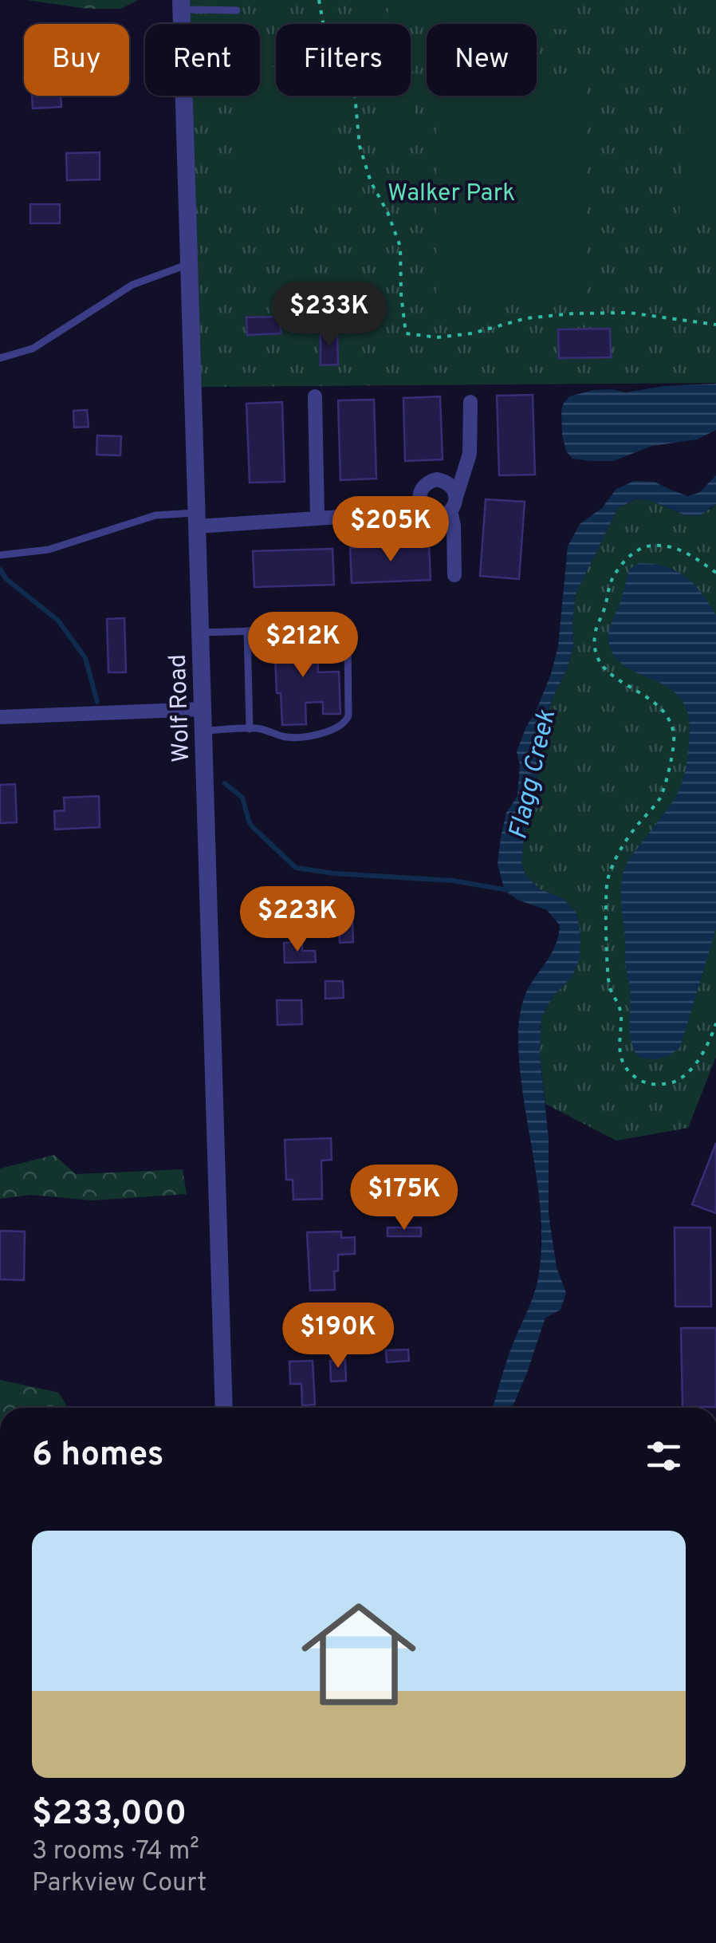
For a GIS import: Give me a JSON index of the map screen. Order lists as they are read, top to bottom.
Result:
{
  "streets": {
    "street": ["Wolf Road"]
  },
  "water": ["Flagg Creek"],
  "parks": ["Walker Park"],
  "page": {
    "chip": [
      "Buy",
      "Rent",
      "Filters",
      "New"
    ],
    "price": [
      "$233K",
      "$205K",
      "$212K",
      "$223K",
      "$175K",
      "$190K"
    ],
    "heading": "6 homes",
    "list": [
      {
        "name": "$233,000",
        "note": "3 rooms · 74 m² · Parkview Court"
      }
    ]
  }
}
